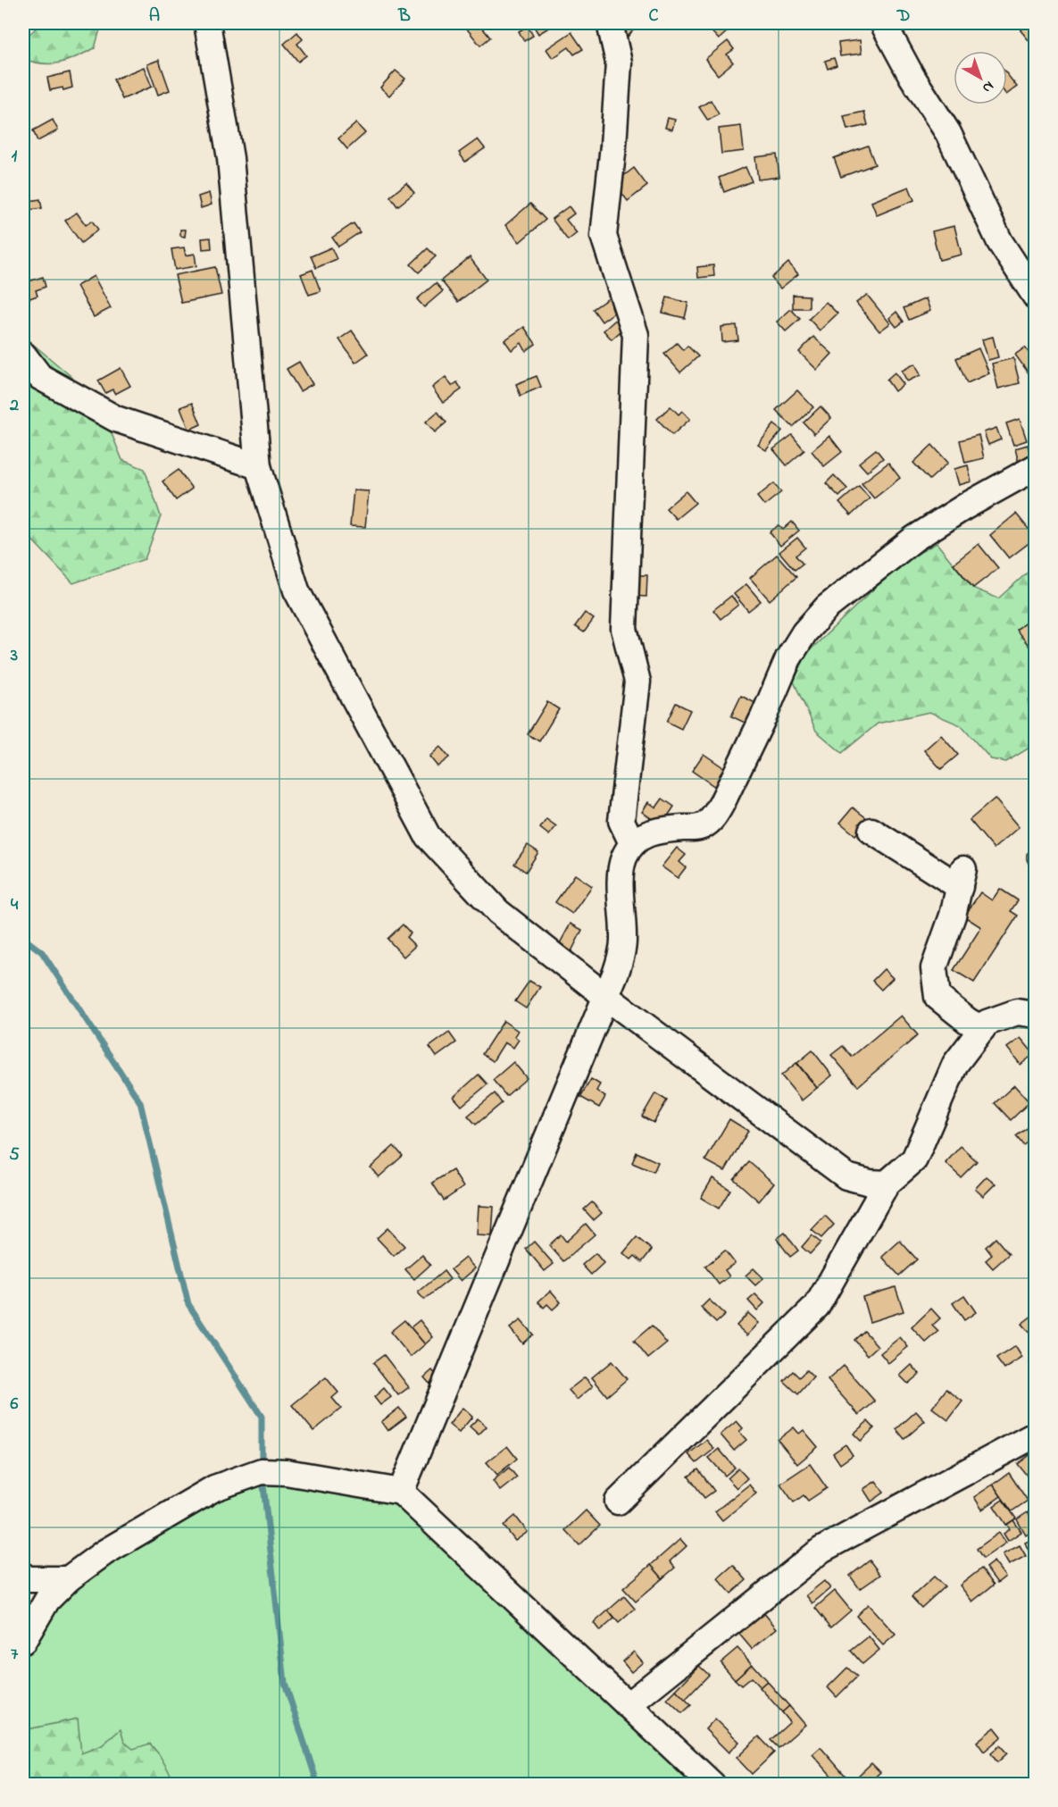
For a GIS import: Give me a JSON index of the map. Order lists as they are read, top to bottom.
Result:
{
  "north": "bottom right",
  "grid": {
    "columns": [
      "A",
      "B",
      "C",
      "D"
    ],
    "rows": [
      "1",
      "2",
      "3",
      "4",
      "5",
      "6",
      "7"
    ]
  }
}
